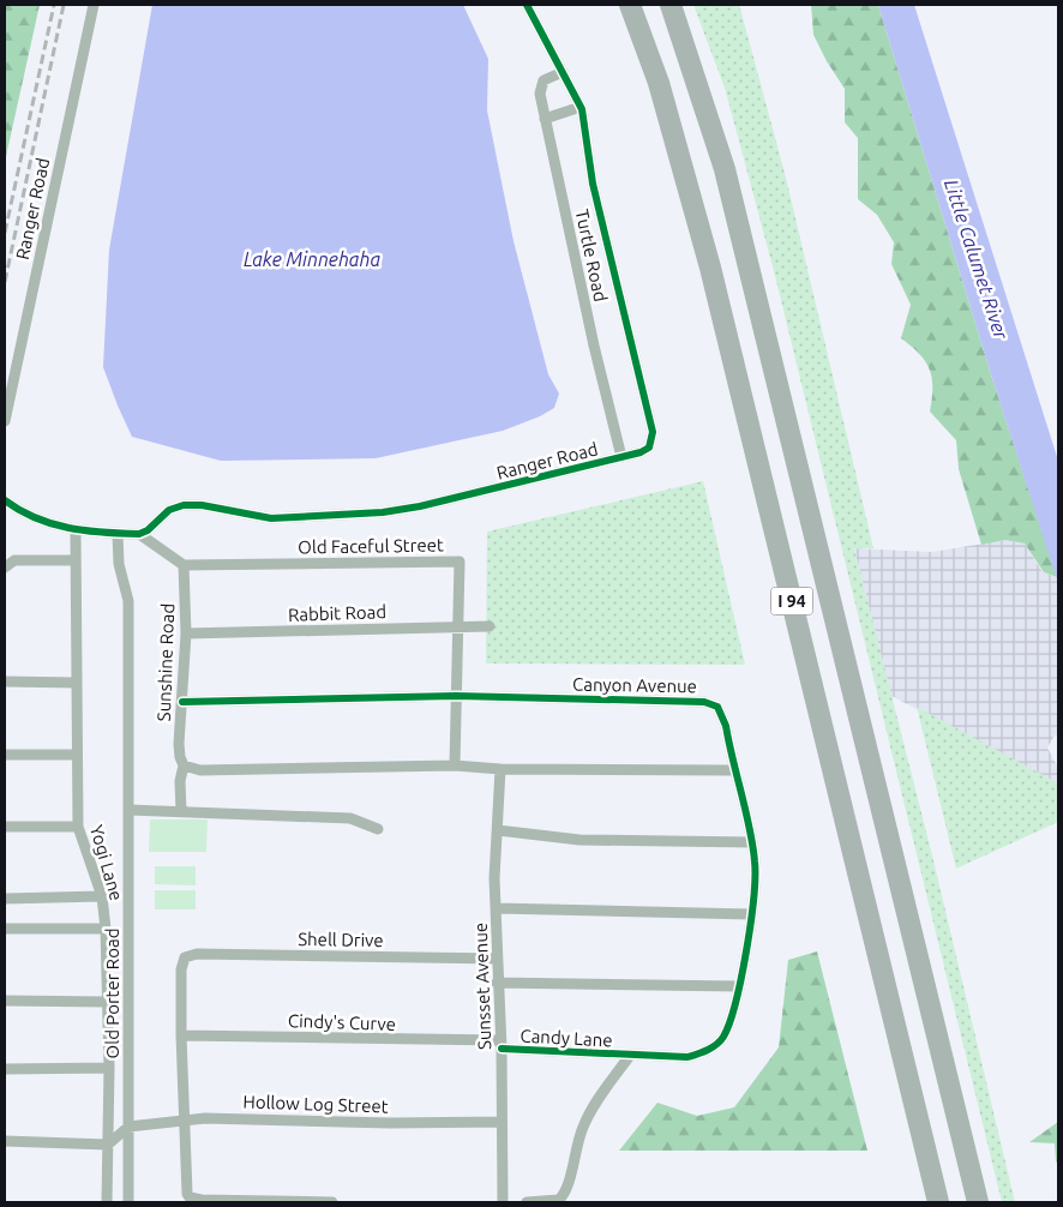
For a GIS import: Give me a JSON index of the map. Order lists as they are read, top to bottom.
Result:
{
  "streets": {
    "highway": ["I 94"],
    "street": [
      "Ranger Road",
      "Turtle Road",
      "Old Faceful Street",
      "Rabbit Road",
      "Sunshine Road",
      "Canyon Avenue",
      "Yogi Lane",
      "Shell Drive",
      "Sunsset Avenue",
      "Old Porter Road",
      "Cindy's Curve",
      "Candy Lane",
      "Hollow Log Street"
    ]
  },
  "crossings": [
    ["Ranger Road", "Turtle Road"],
    ["Old Faceful Street", "Rabbit Road"],
    ["Old Faceful Street", "Sunshine Road"],
    ["Old Faceful Street", "Canyon Avenue"],
    ["Rabbit Road", "Sunshine Road"],
    ["Sunshine Road", "Canyon Avenue"],
    ["Canyon Avenue", "Candy Lane"],
    ["Shell Drive", "Sunsset Avenue"],
    ["Shell Drive", "Cindy's Curve"],
    ["Sunsset Avenue", "Cindy's Curve"],
    ["Sunsset Avenue", "Candy Lane"],
    ["Sunsset Avenue", "Hollow Log Street"],
    ["Old Porter Road", "Hollow Log Street"],
    ["Cindy's Curve", "Candy Lane"]
  ],
  "water": ["Lake Minnehaha", "Little Calumet River"]
}
